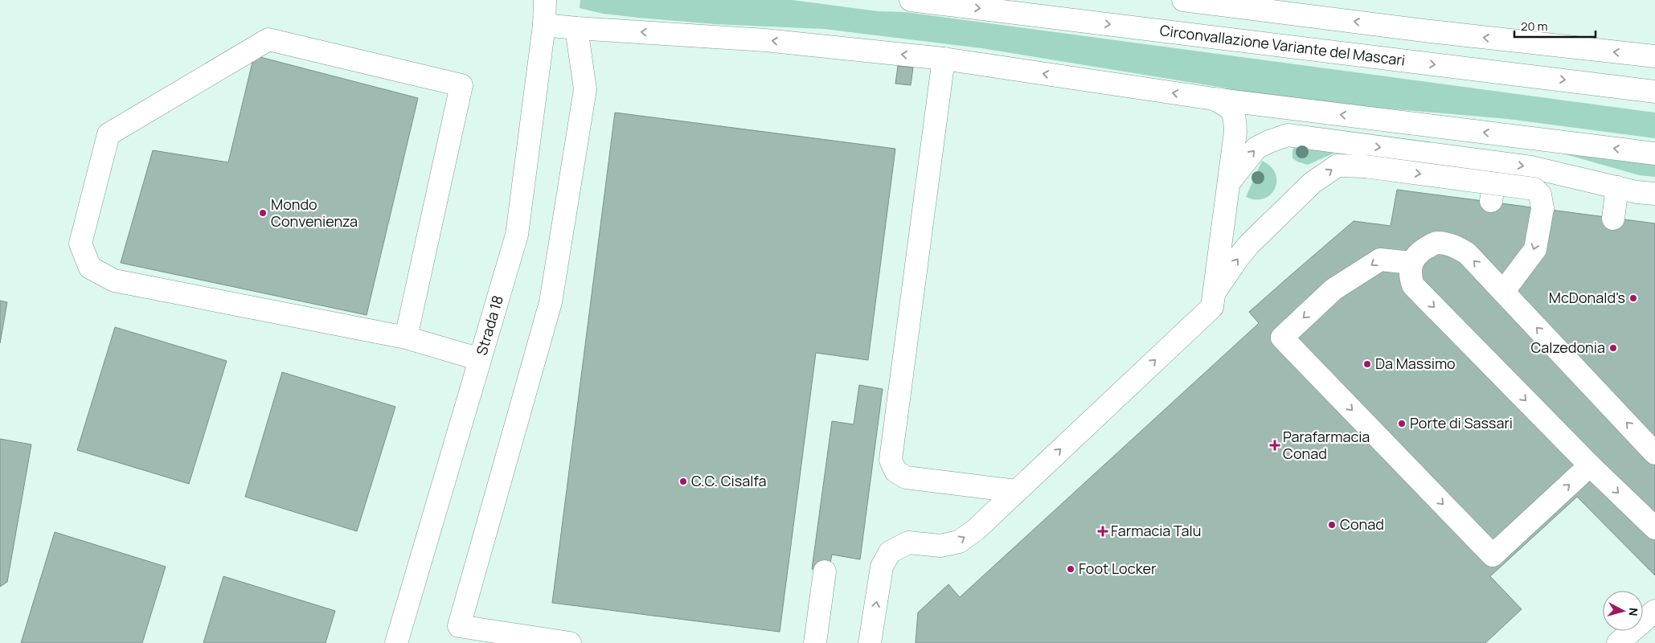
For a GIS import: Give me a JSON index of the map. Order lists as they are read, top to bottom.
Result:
{
  "streets": {
    "main road": ["Circonvallazione Variante del Mascari", "Strada 18"]
  },
  "places": {
    "other": [
      "Mondo Convenienza",
      "McDonald's",
      "Calzedonia",
      "Da Massimo",
      "Porte di Sassari",
      "C.C. Cisalfa",
      "Conad",
      "Foot Locker"
    ],
    "health": ["Parafarmacia Conad", "Farmacia Talu"]
  },
  "scale_bar": "20 m",
  "north": "right"
}
